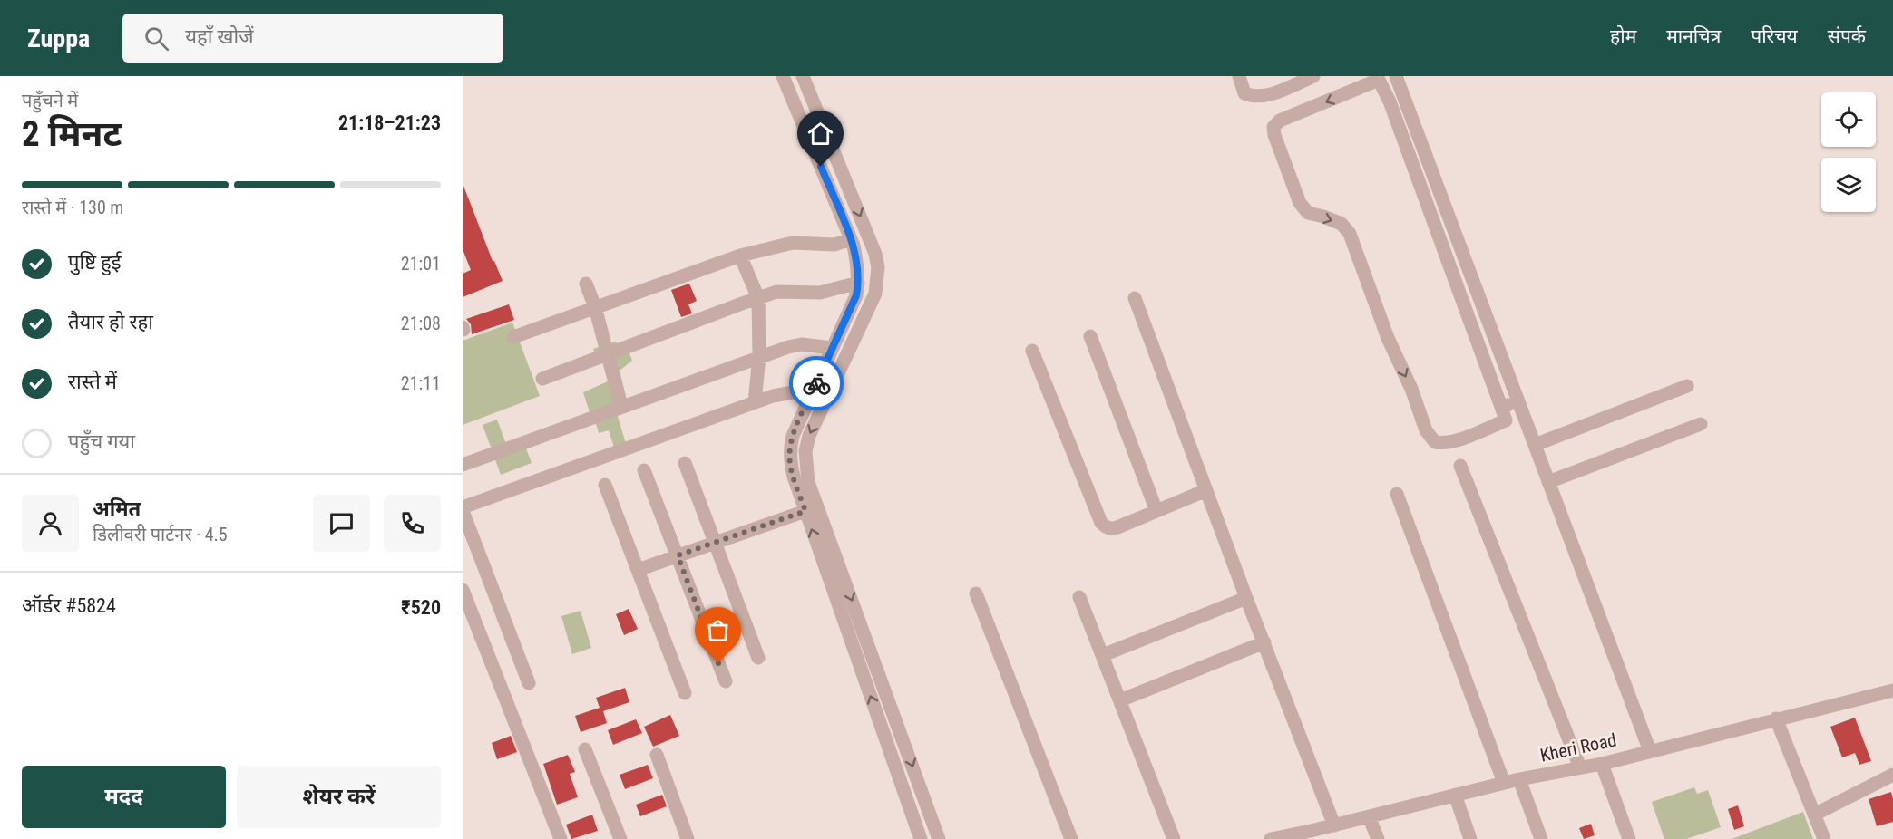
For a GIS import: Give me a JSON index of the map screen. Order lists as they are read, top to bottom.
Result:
{
  "streets": {
    "street": ["Kheri Road"]
  },
  "page": {
    "header": "Zuppa",
    "search": "यहाँ खोजें",
    "nav": [
      "होम",
      "मानचित्र",
      "परिचय",
      "संपर्क"
    ],
    "heading": ["2 मिनट", "पहुँचने में", "21:18–21:23"],
    "panel": [
      "अमित",
      "डिलीवरी पार्टनर · 4.5",
      "ऑर्डर #5824",
      "₹520"
    ],
    "bar": "रास्ते में · 130 m",
    "list": [
      ["पुष्टि हुई", "21:01"],
      ["तैयार हो रहा", "21:08"],
      ["रास्ते में", "21:11"],
      "पहुँच गया"
    ],
    "buttons": ["मदद", "शेयर करें"]
  }
}
